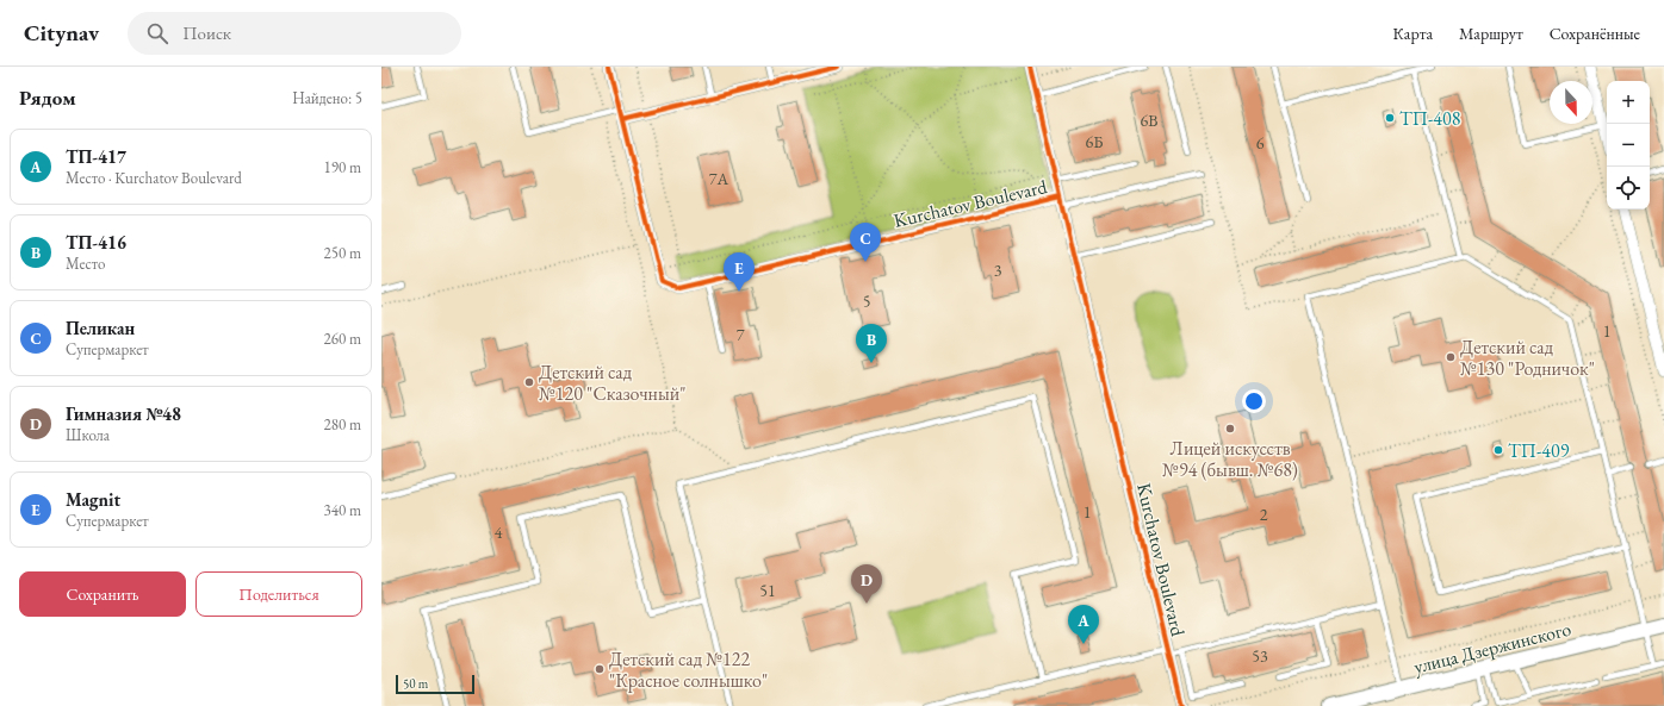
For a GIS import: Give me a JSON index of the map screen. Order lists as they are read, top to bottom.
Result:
{
  "streets": {
    "main road": ["улица Дзержинского"],
    "street": ["Kurchatov Boulevard"]
  },
  "places": [
    "ТП-408",
    "Детский сад №130 \"Родничок\"",
    "Детский сад №120 \"Сказочный\"",
    "Лицей искусств №94 (бывш. №68)",
    "ТП-409",
    "Детский сад №122 \"Красное солнышко\""
  ],
  "house_numbers": [
    "6В",
    "6Б",
    "6",
    "7А",
    "3",
    "5",
    "1",
    "7",
    "1",
    "2",
    "4",
    "51",
    "53"
  ],
  "scale_bar": "50 m",
  "north": "bottom",
  "page": {
    "header": "Citynav",
    "search": "Поиск",
    "nav": ["Карта", "Маршрут", "Сохранённые"],
    "heading": ["Рядом", "Найдено: 5"],
    "map_buttons": ["+", "−"],
    "list": [
      {
        "mark": "A",
        "name": "ТП-417",
        "note": "Место · Kurchatov Boulevard",
        "value": "190 m"
      },
      {
        "mark": "B",
        "name": "ТП-416",
        "note": "Место",
        "value": "250 m"
      },
      {
        "mark": "C",
        "name": "Пеликан",
        "note": "Супермаркет",
        "value": "260 m"
      },
      {
        "mark": "D",
        "name": "Гимназия №48",
        "note": "Школа",
        "value": "280 m"
      },
      {
        "mark": "E",
        "name": "Magnit",
        "note": "Супермаркет",
        "value": "340 m"
      }
    ],
    "pins": [
      "C",
      "E",
      "B",
      "D",
      "A"
    ],
    "buttons": ["Сохранить", "Поделиться"],
    "scale": "50 m"
  }
}
